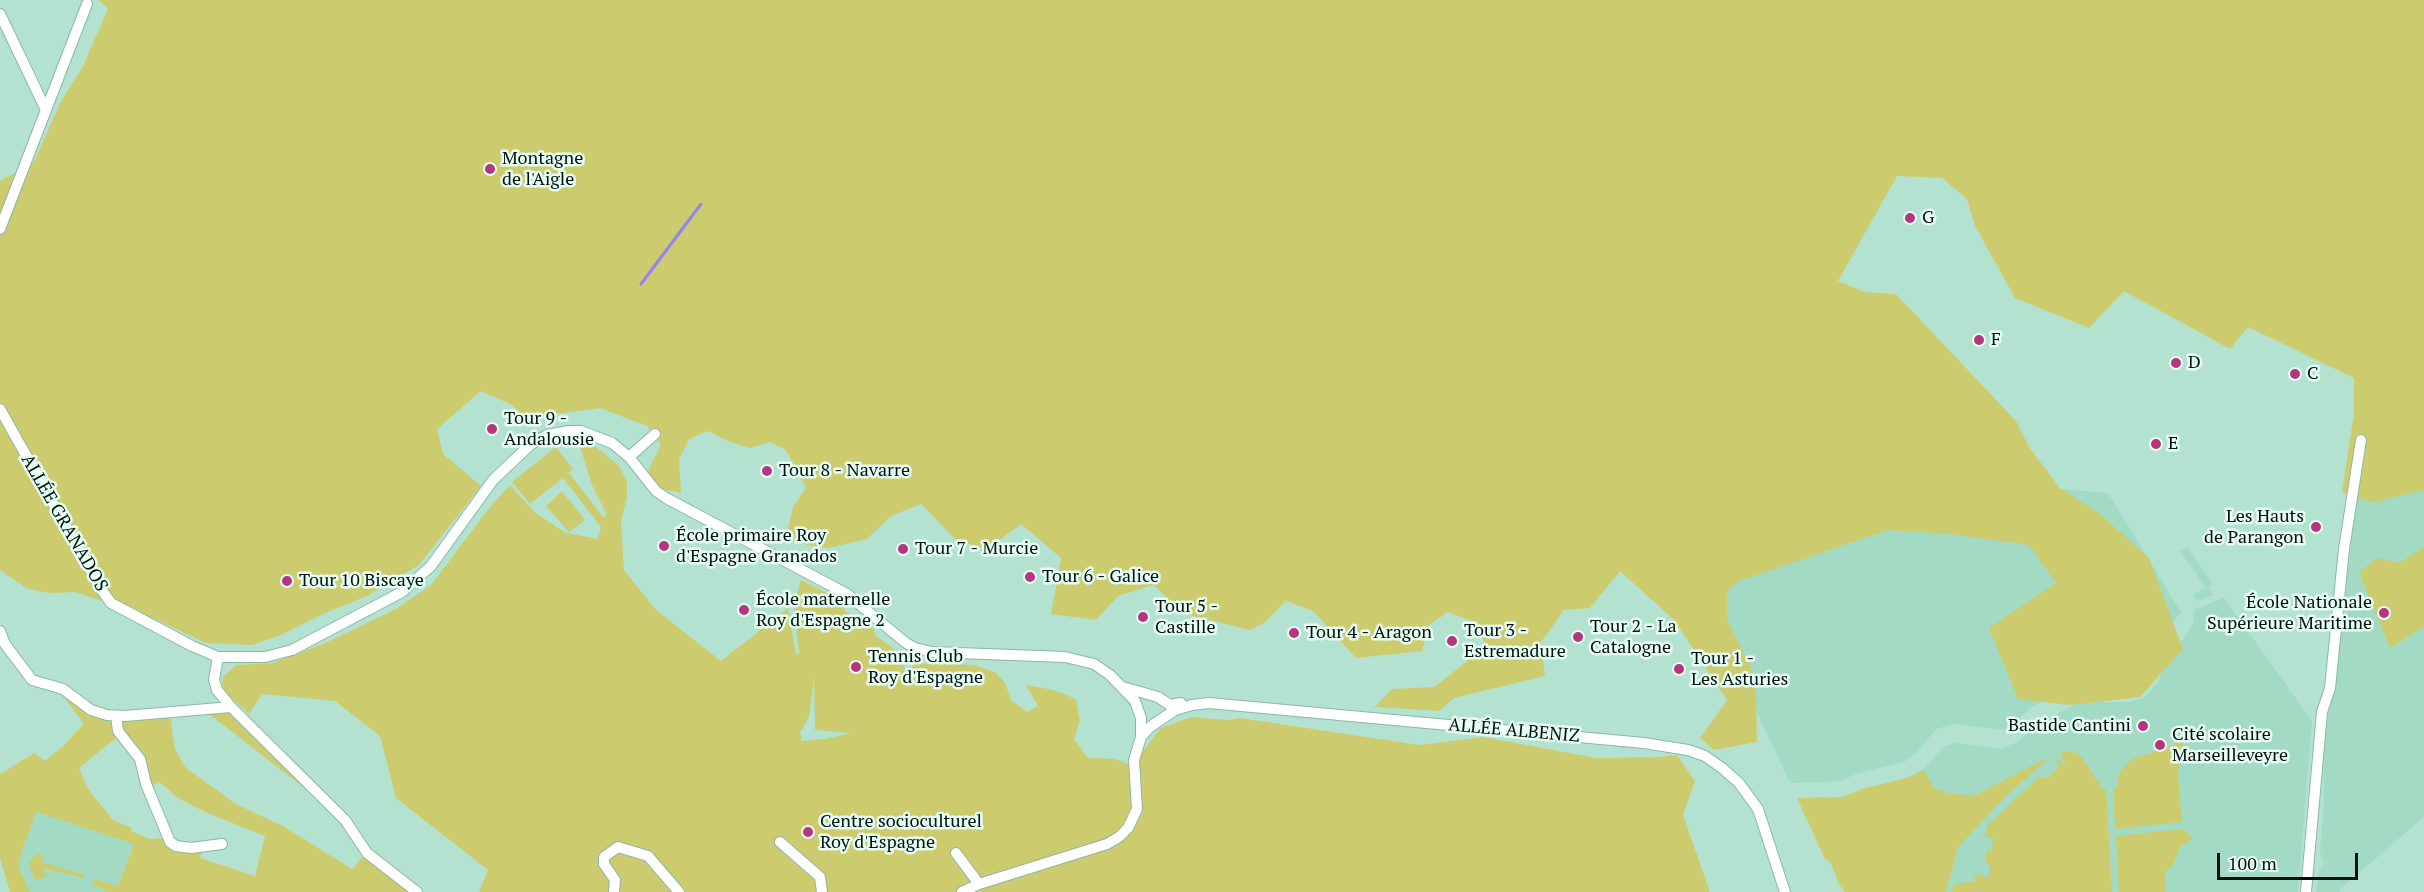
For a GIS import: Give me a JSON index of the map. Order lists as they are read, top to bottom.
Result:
{
  "streets": {
    "street": ["ALLÉE GRANADOS", "ALLÉE ALBENIZ"]
  },
  "crossings": [
    ["ALLÉE GRANADOS", "ALLÉE ALBENIZ"]
  ],
  "places": [
    "Montagne de l'Aigle",
    "G",
    "F",
    "D",
    "C",
    "Tour 9 - Andalousie",
    "E",
    "Tour 8 - Navarre",
    "Les Hauts de Parangon",
    "École primaire Roy d'Espagne Granados",
    "Tour 7 - Murcie",
    "Tour 6 - Galice",
    "Tour 10 Biscaye",
    "École maternelle Roy d'Espagne 2",
    "École Nationale Supérieure Maritime",
    "Tour 5 - Castille",
    "Tour 4 - Aragon",
    "Tour 2 - La Catalogne",
    "Tour 3 - Estremadure",
    "Tennis Club Roy d'Espagne",
    "Tour 1 - Les Asturies",
    "Bastide Cantini",
    "Cité scolaire Marseilleveyre",
    "Centre socioculturel Roy d'Espagne"
  ],
  "scale_bar": "100 m"
}
